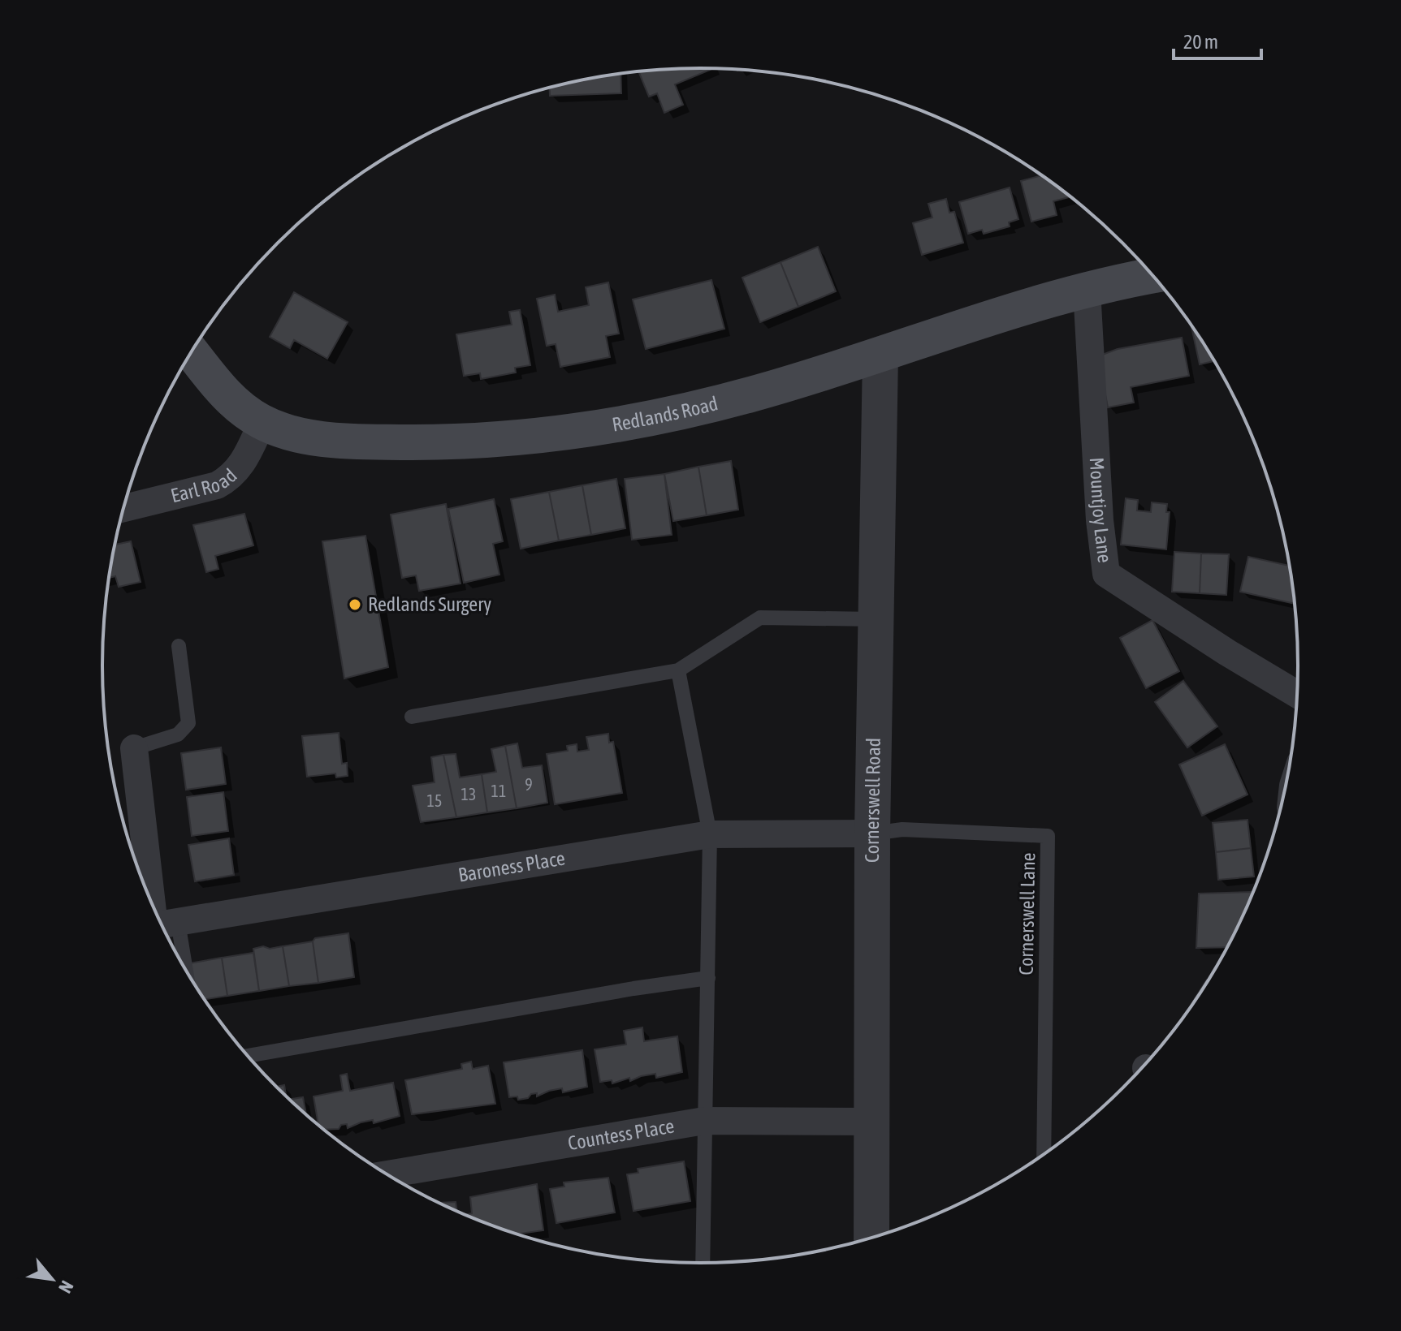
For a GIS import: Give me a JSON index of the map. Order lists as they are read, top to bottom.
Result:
{
  "streets": {
    "main road": ["Redlands Road"],
    "street": [
      "Earl Road",
      "Mountjoy Lane",
      "Cornerswell Road",
      "Baroness Place",
      "Countess Place"
    ],
    "lane": ["Cornerswell Lane"]
  },
  "crossings": [
    ["Redlands Road", "Earl Road"],
    ["Redlands Road", "Mountjoy Lane"],
    ["Redlands Road", "Cornerswell Road"],
    ["Cornerswell Road", "Baroness Place"],
    ["Cornerswell Road", "Cornerswell Lane"],
    ["Cornerswell Road", "Countess Place"],
    ["Baroness Place", "Cornerswell Lane"]
  ],
  "places": ["Redlands Surgery"],
  "house_numbers": [
    "9",
    "11",
    "13",
    "15"
  ],
  "scale_bar": "20 m",
  "north": "bottom right"
}
